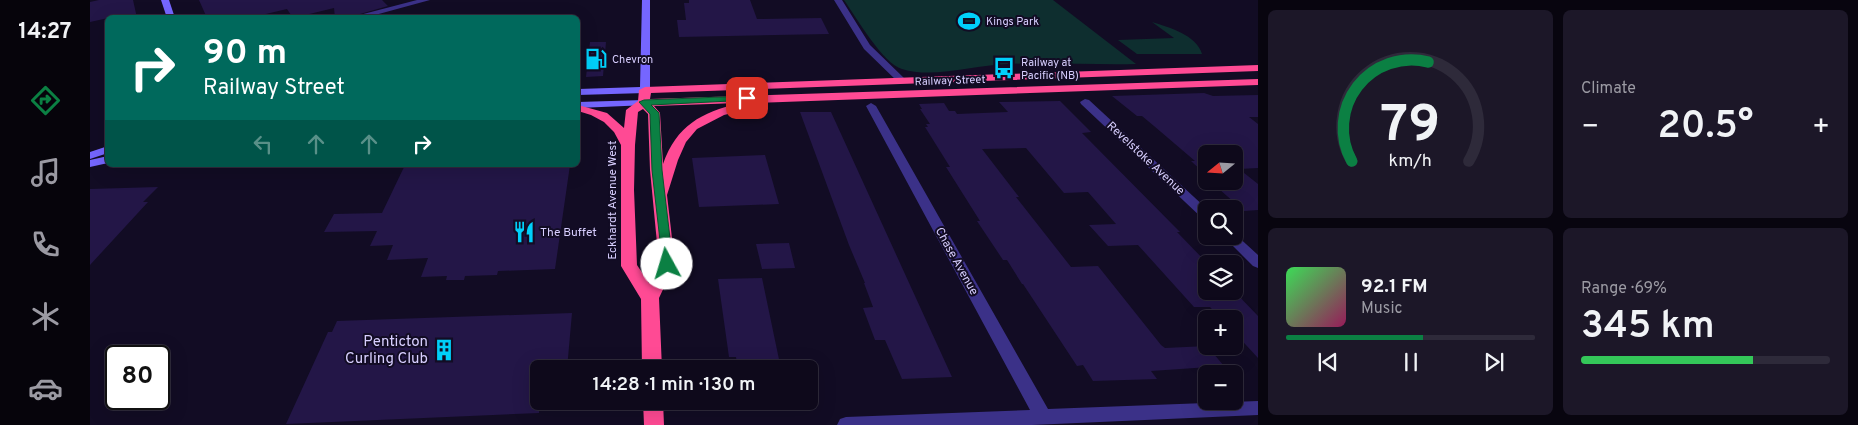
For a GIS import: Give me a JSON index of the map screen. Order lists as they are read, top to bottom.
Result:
{
  "streets": {
    "highway": ["Railway Street", "Eckhardt Avenue West"],
    "street": ["Revelstoke Avenue", "Chase Avenue"]
  },
  "crossings": [
    ["Railway Street", "Eckhardt Avenue West"]
  ],
  "places": {
    "sports": ["Kings Park"],
    "fuel station": ["Chevron"],
    "bus stop": ["Railway at Pacific (NB)"],
    "restaurant": ["The Buffet"],
    "building": ["Penticton Curling Club"]
  },
  "north": "left",
  "page": {
    "tabs": "14:27",
    "tile": [
      "Climate",
      ["Range · 69%", "345 km"]
    ],
    "turn": ["90 m", "Railway Street"],
    "heat": ["−", "20.5°", "+"],
    "map_buttons": ["+", "−"],
    "song": ["92.1 FM", "Music"],
    "limit": "80",
    "trip": "14:28 · 1 min · 130 m",
    "gauge": ["79", "km/h"]
  }
}
